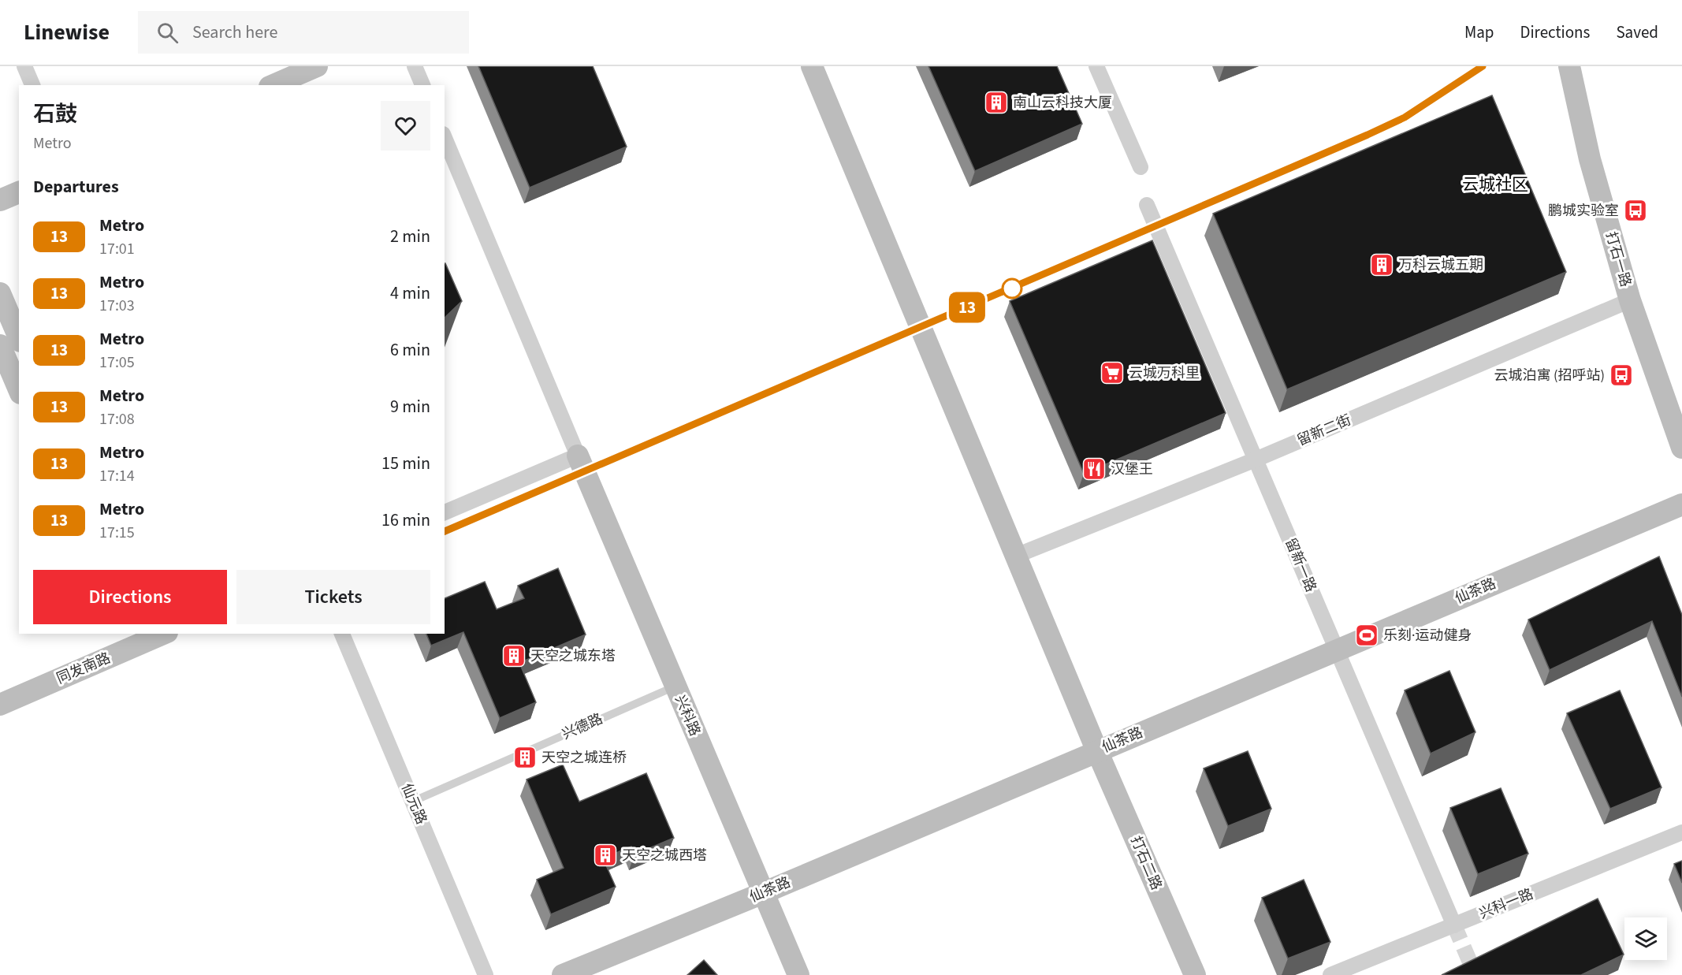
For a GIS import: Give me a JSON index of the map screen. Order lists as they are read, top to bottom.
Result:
{
  "streets": {
    "main road": [
      "打石一路",
      "仙茶路",
      "同发南路",
      "兴科路",
      "打石二路"
    ],
    "street": [
      "留新二街",
      "留新一路",
      "仙元路",
      "兴科一路"
    ],
    "lane": ["兴德路"]
  },
  "crossings": [
    ["打石一路", "留新二街"],
    ["留新二街", "留新一路"],
    ["留新二街", "打石二路"],
    ["留新一路", "仙茶路"],
    ["留新一路", "兴科一路"],
    ["仙茶路", "兴科路"],
    ["仙茶路", "打石二路"],
    ["兴科路", "兴德路"],
    ["兴德路", "仙元路"]
  ],
  "districts": ["云城社区"],
  "places": {
    "building": [
      "南山云科技大厦",
      "万科云城五期",
      "天空之城东塔",
      "天空之城连桥",
      "天空之城西塔"
    ],
    "bus stop": ["鹏城实验室", "云城泊寓 (招呼站)"],
    "supermarket": ["云城万科里"],
    "restaurant": ["汉堡王"],
    "sports": ["乐刻·运动健身"]
  },
  "lines": ["metro line 13"],
  "page": {
    "header": "Linewise",
    "search": "Search here",
    "nav": ["Map", "Directions", "Saved"],
    "on_map": "13",
    "heading": [
      ["石鼓", "Metro"],
      "Departures"
    ],
    "list": [
      {
        "mark": "13",
        "name": "Metro",
        "note": "17:01",
        "value": "2 min"
      },
      {
        "mark": "13",
        "name": "Metro",
        "note": "17:03",
        "value": "4 min"
      },
      {
        "mark": "13",
        "name": "Metro",
        "note": "17:05",
        "value": "6 min"
      },
      {
        "mark": "13",
        "name": "Metro",
        "note": "17:08",
        "value": "9 min"
      },
      {
        "mark": "13",
        "name": "Metro",
        "note": "17:14",
        "value": "15 min"
      },
      {
        "mark": "13",
        "name": "Metro",
        "note": "17:15",
        "value": "16 min"
      }
    ],
    "buttons": ["Directions", "Tickets"]
  }
}
